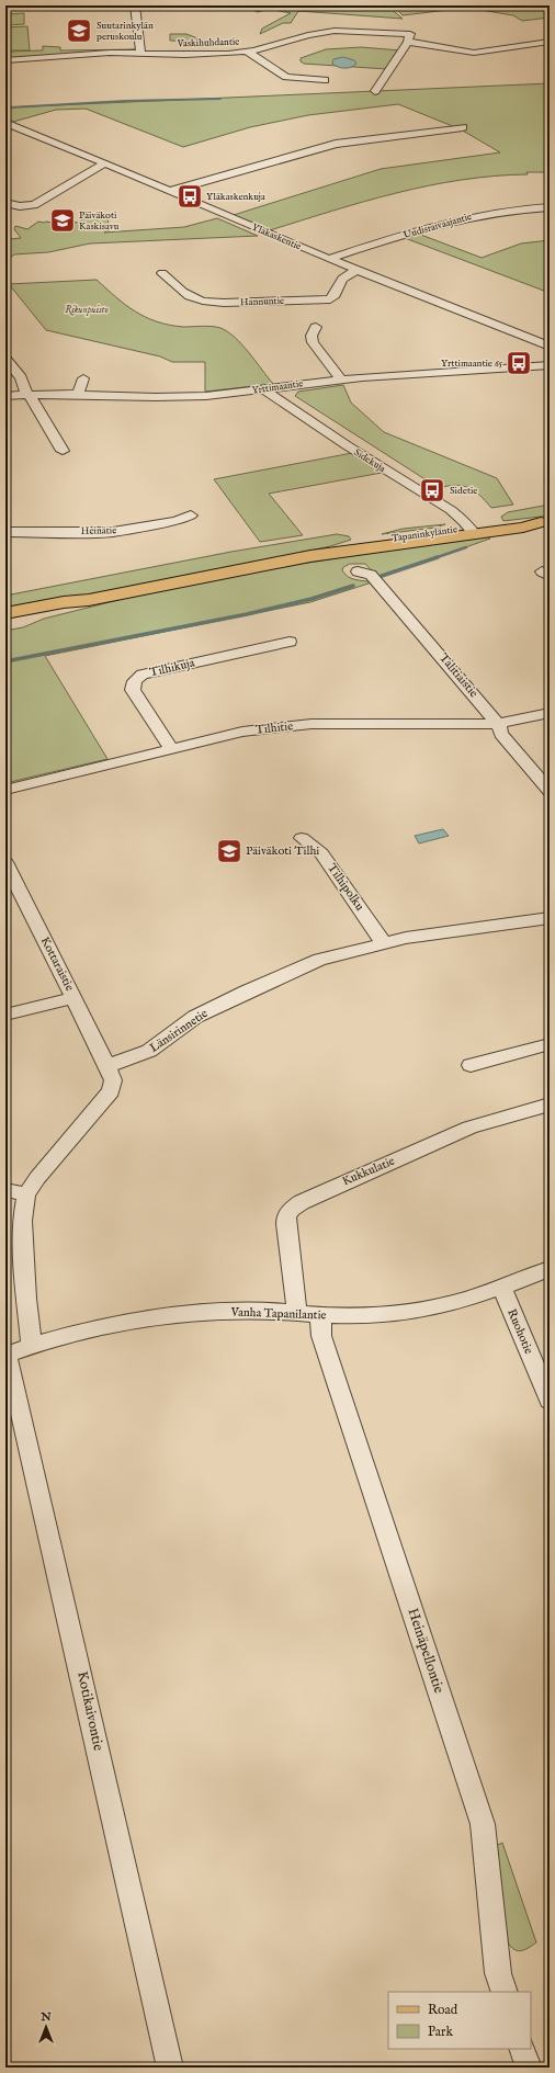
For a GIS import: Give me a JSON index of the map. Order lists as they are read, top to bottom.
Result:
{
  "streets": {
    "main road": ["Tapaninkyläntie"],
    "street": [
      "Vaskihuhdantie",
      "Uudisraivaajantie",
      "Yläkaskentie",
      "Hannuntie",
      "Yrttimaantie",
      "Sidekuja",
      "Heinätie",
      "Tilhikuja",
      "Talitiaistie",
      "Tilhitie",
      "Tilhipolku",
      "Kottaraistie",
      "Länsirinnetie",
      "Kukkulatie",
      "Vanha Tapanilantie",
      "Ruohotie",
      "Heinäpellontie",
      "Kotikaivontie"
    ]
  },
  "crossings": [
    ["Uudisraivaajantie", "Yläkaskentie"],
    ["Yläkaskentie", "Hannuntie"],
    ["Yrttimaantie", "Sidekuja"],
    ["Sidekuja", "Tapaninkyläntie"],
    ["Tilhikuja", "Tilhitie"],
    ["Talitiaistie", "Tilhitie"],
    ["Tilhipolku", "Länsirinnetie"],
    ["Kottaraistie", "Länsirinnetie"],
    ["Kukkulatie", "Vanha Tapanilantie"],
    ["Vanha Tapanilantie", "Ruohotie"],
    ["Vanha Tapanilantie", "Heinäpellontie"],
    ["Vanha Tapanilantie", "Kotikaivontie"]
  ],
  "parks": ["Rikunpuisto"],
  "places": {
    "school or university": ["Suutarinkylän peruskoulu", "Päiväkoti Kaskisavu", "Päiväkoti Tilhi"],
    "bus stop": ["Yläkaskenkuja", "Yrttimaantie 65", "Sidetie"]
  },
  "legend": ["Road", "Park"],
  "north": "top"
}
